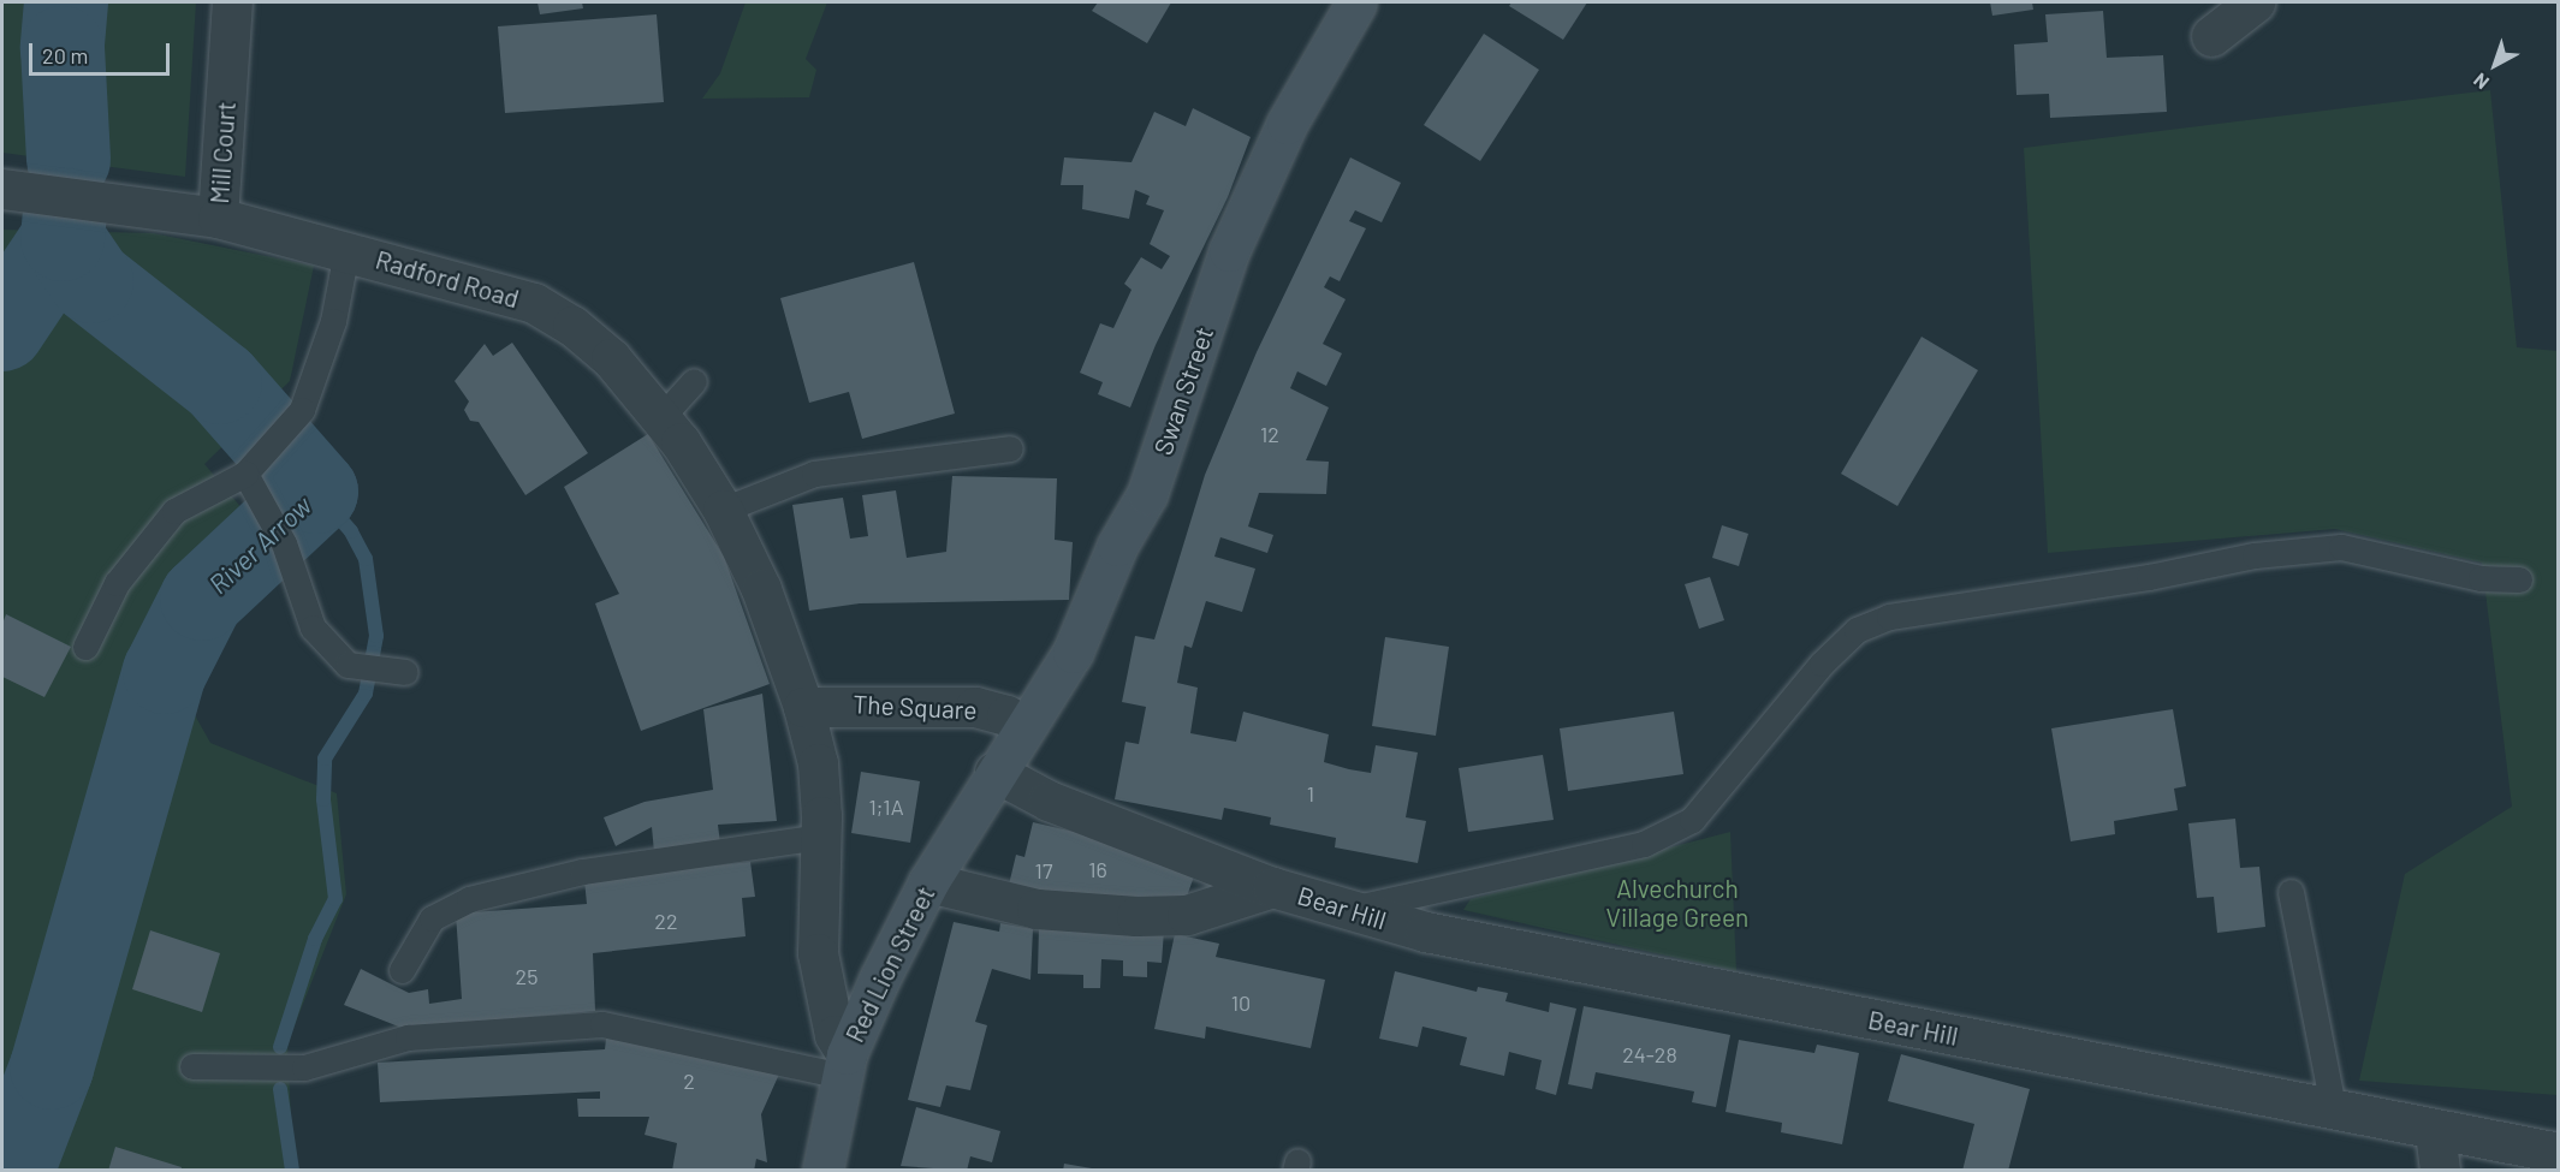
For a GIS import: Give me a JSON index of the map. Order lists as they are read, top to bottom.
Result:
{
  "streets": {
    "main road": ["Swan Street", "Red Lion Street"],
    "street": [
      "Mill Court",
      "Radford Road",
      "The Square",
      "Bear Hill"
    ]
  },
  "crossings": [
    ["Mill Court", "Radford Road"],
    ["Radford Road", "The Square"],
    ["Radford Road", "Red Lion Street"],
    ["Swan Street", "The Square"],
    ["Swan Street", "Bear Hill"],
    ["Swan Street", "Red Lion Street"],
    ["Bear Hill", "Red Lion Street"]
  ],
  "water": ["River Arrow"],
  "parks": ["Alvechurch Village Green"],
  "house_numbers": [
    "12",
    "1",
    "1;1A",
    "16",
    "17",
    "22",
    "25",
    "10",
    "24-28",
    "2"
  ],
  "scale_bar": "20 m",
  "north": "bottom left"
}
